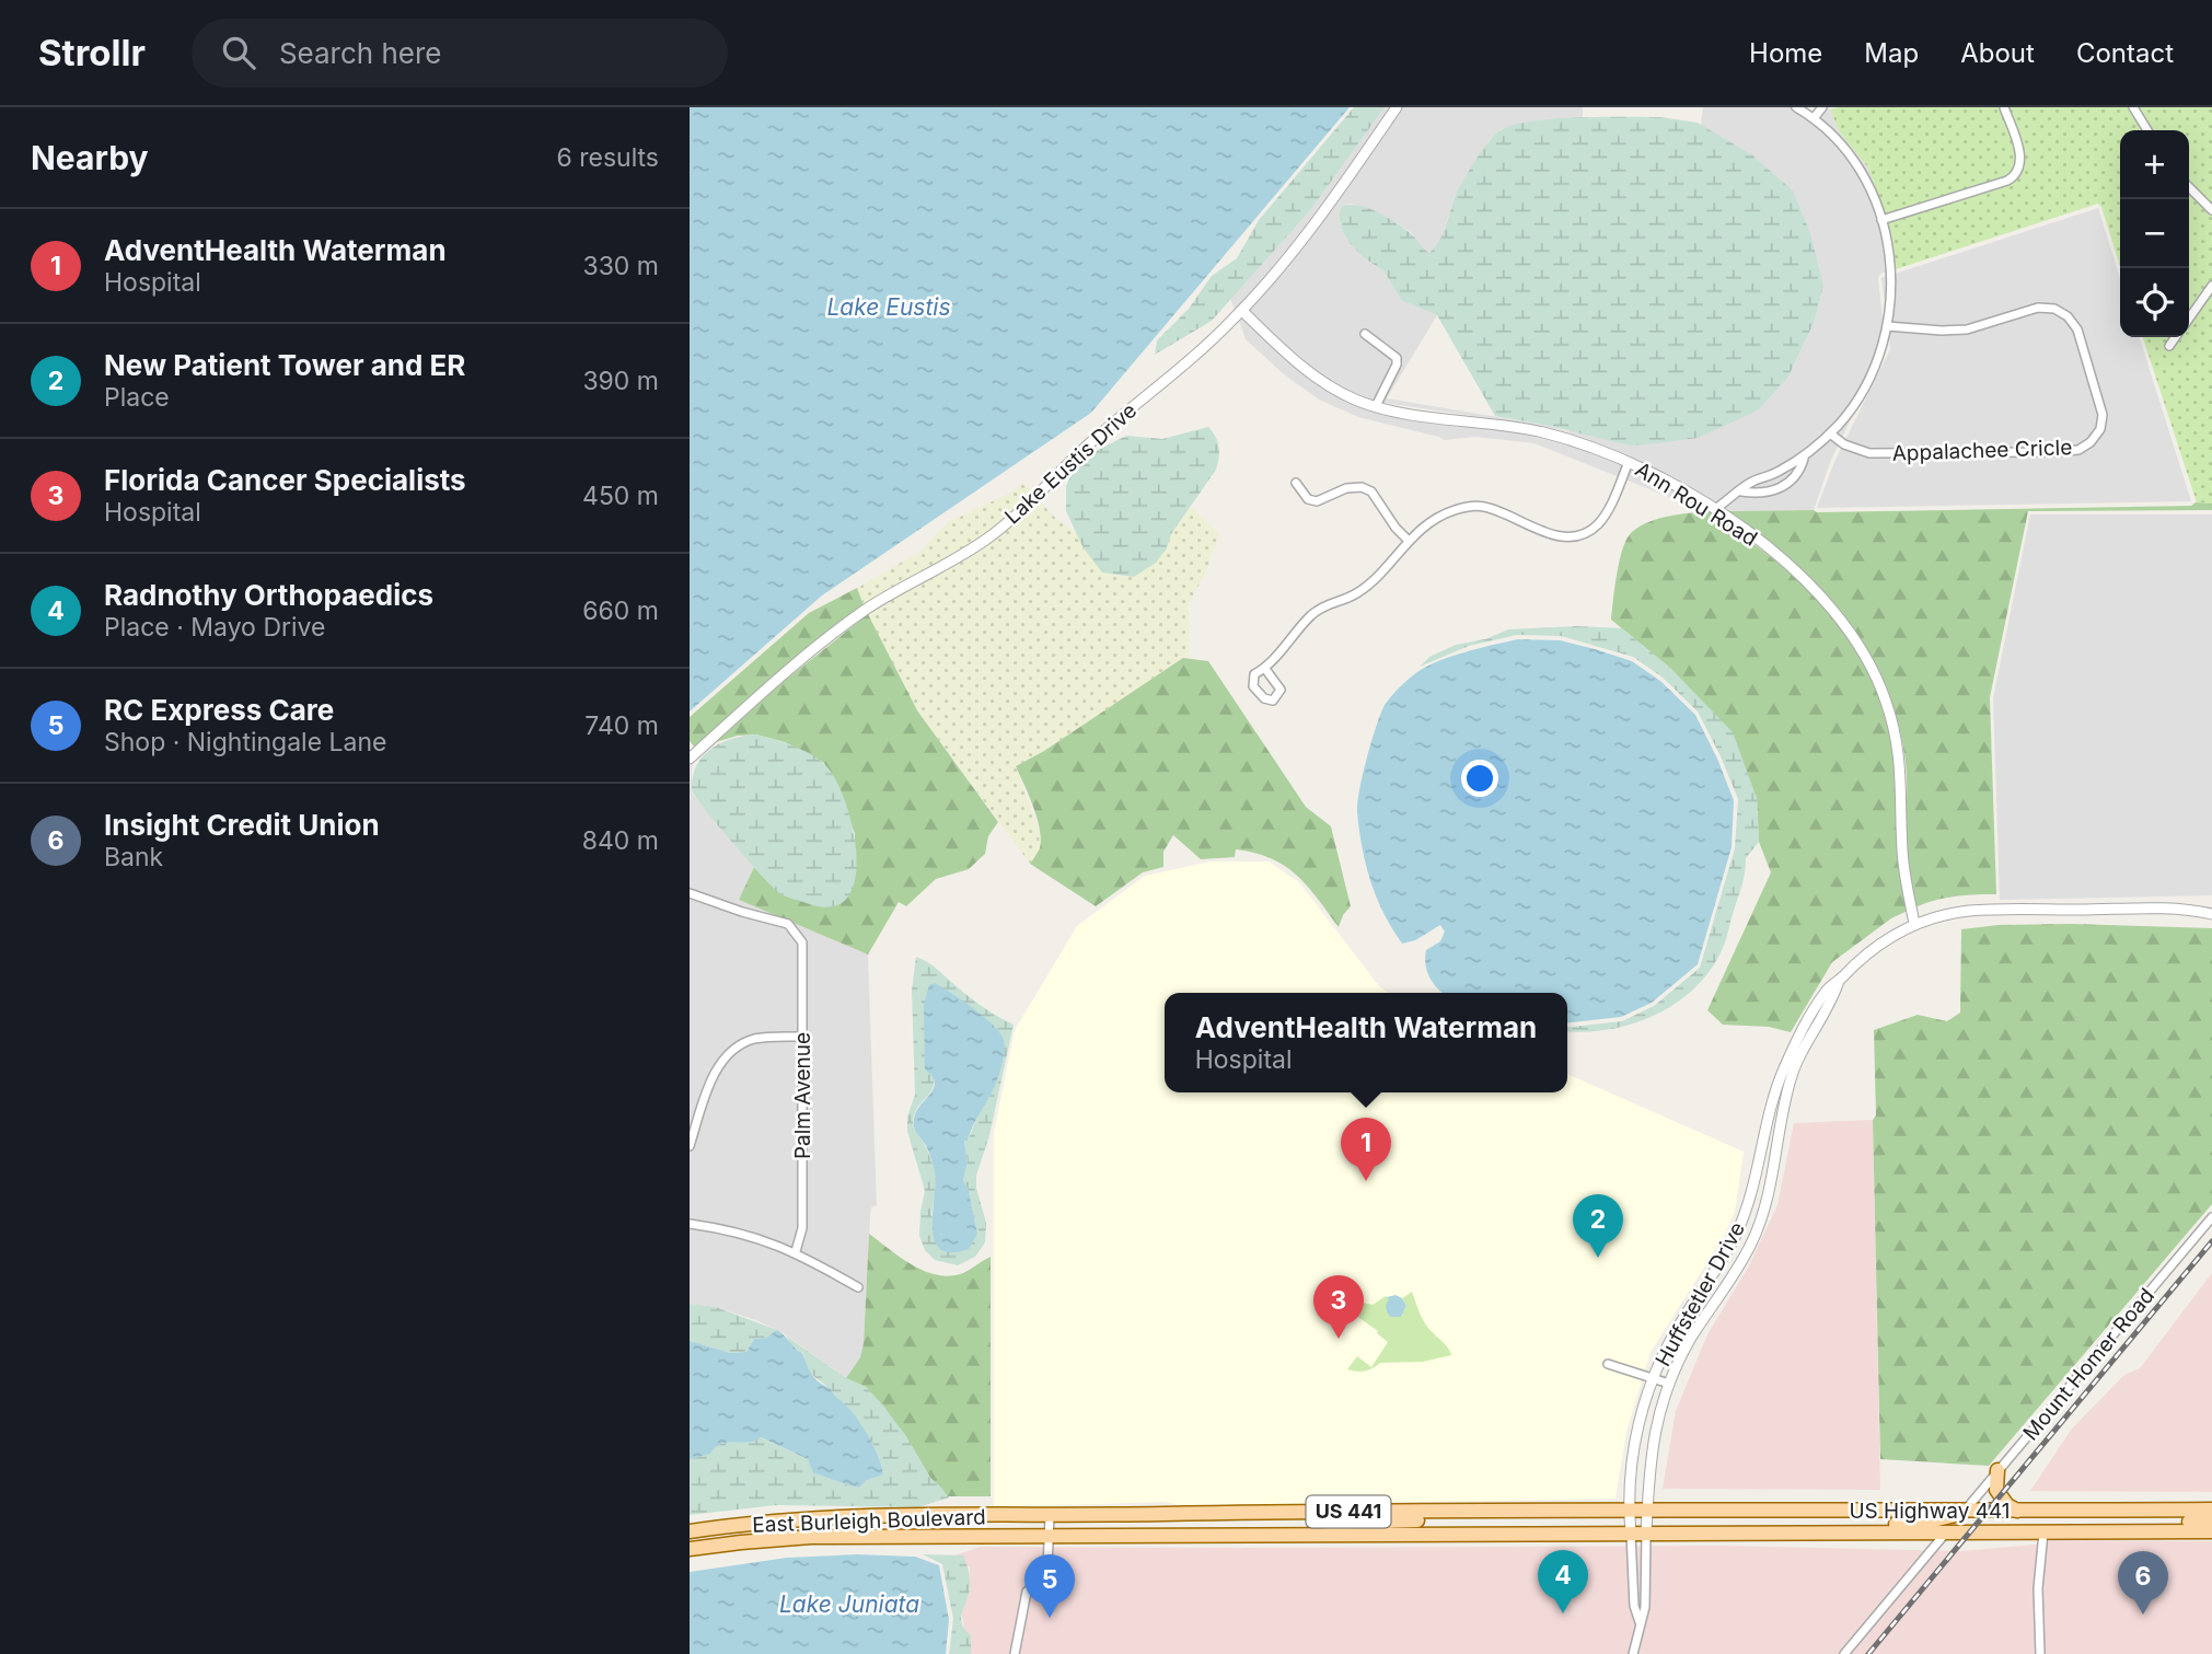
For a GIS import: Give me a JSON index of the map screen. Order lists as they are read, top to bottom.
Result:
{
  "streets": {
    "main road": ["US Highway 441", "US 441", "East Burleigh Boulevard"],
    "street": [
      "Appalachee Cricle",
      "Lake Eustis Drive",
      "Ann Rou Road",
      "Palm Avenue",
      "Huffstetler Drive",
      "Mount Homer Road"
    ]
  },
  "crossings": [
    ["Lake Eustis Drive", "Ann Rou Road"],
    ["Ann Rou Road", "Huffstetler Drive"],
    ["Huffstetler Drive", "US Highway 441"],
    ["Huffstetler Drive", "US 441"],
    ["Mount Homer Road", "US Highway 441"],
    ["US Highway 441", "US 441"],
    ["US 441", "East Burleigh Boulevard"]
  ],
  "water": ["Lake Eustis", "Lake Juniata"],
  "page": {
    "header": "Strollr",
    "search": "Search here",
    "nav": [
      "Home",
      "Map",
      "About",
      "Contact"
    ],
    "heading": ["Nearby", "6 results"],
    "map_buttons": ["+", "−"],
    "list": [
      {
        "mark": "1",
        "name": "AdventHealth Waterman",
        "note": "Hospital",
        "value": "330 m"
      },
      {
        "mark": "2",
        "name": "New Patient Tower and ER",
        "note": "Place",
        "value": "390 m"
      },
      {
        "mark": "3",
        "name": "Florida Cancer Specialists",
        "note": "Hospital",
        "value": "450 m"
      },
      {
        "mark": "4",
        "name": "Radnothy Orthopaedics",
        "note": "Place · Mayo Drive",
        "value": "660 m"
      },
      {
        "mark": "5",
        "name": "RC Express Care",
        "note": "Shop · Nightingale Lane",
        "value": "740 m"
      },
      {
        "mark": "6",
        "name": "Insight Credit Union",
        "note": "Bank",
        "value": "840 m"
      }
    ],
    "popup": ["AdventHealth Waterman", "Hospital"],
    "pins": [
      "1",
      "2",
      "3",
      "4",
      "6",
      "5"
    ]
  }
}
